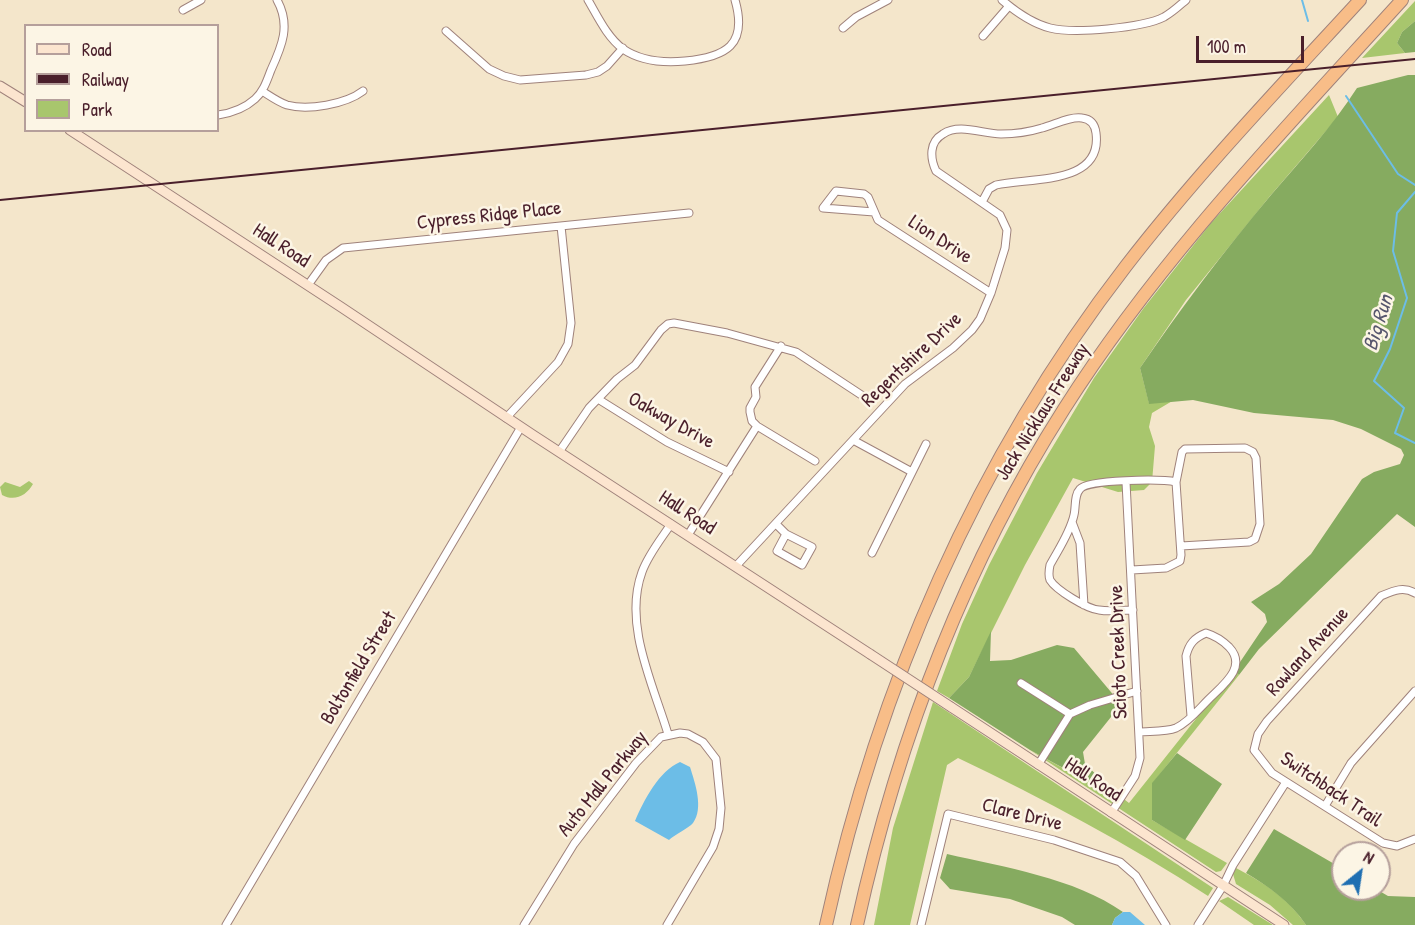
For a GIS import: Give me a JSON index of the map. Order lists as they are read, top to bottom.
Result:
{
  "streets": {
    "highway": ["Jack Nicklaus Freeway"],
    "main road": ["Hall Road"],
    "street": [
      "Cypress Ridge Place",
      "Lion Drive",
      "Regentshire Drive",
      "Oakway Drive",
      "Scioto Creek Drive",
      "Rowland Avenue",
      "Boltonfield Street",
      "Auto Mall Parkway",
      "Switchback Trail",
      "Clare Drive"
    ]
  },
  "crossings": [
    ["Cypress Ridge Place", "Hall Road"],
    ["Lion Drive", "Regentshire Drive"],
    ["Hall Road", "Regentshire Drive"],
    ["Hall Road", "Scioto Creek Drive"],
    ["Hall Road", "Boltonfield Street"],
    ["Hall Road", "Auto Mall Parkway"],
    ["Rowland Avenue", "Switchback Trail"]
  ],
  "water": ["Big Run"],
  "legend": ["Road", "Railway", "Park"],
  "scale_bar": "100 m",
  "north": "top right"
}
